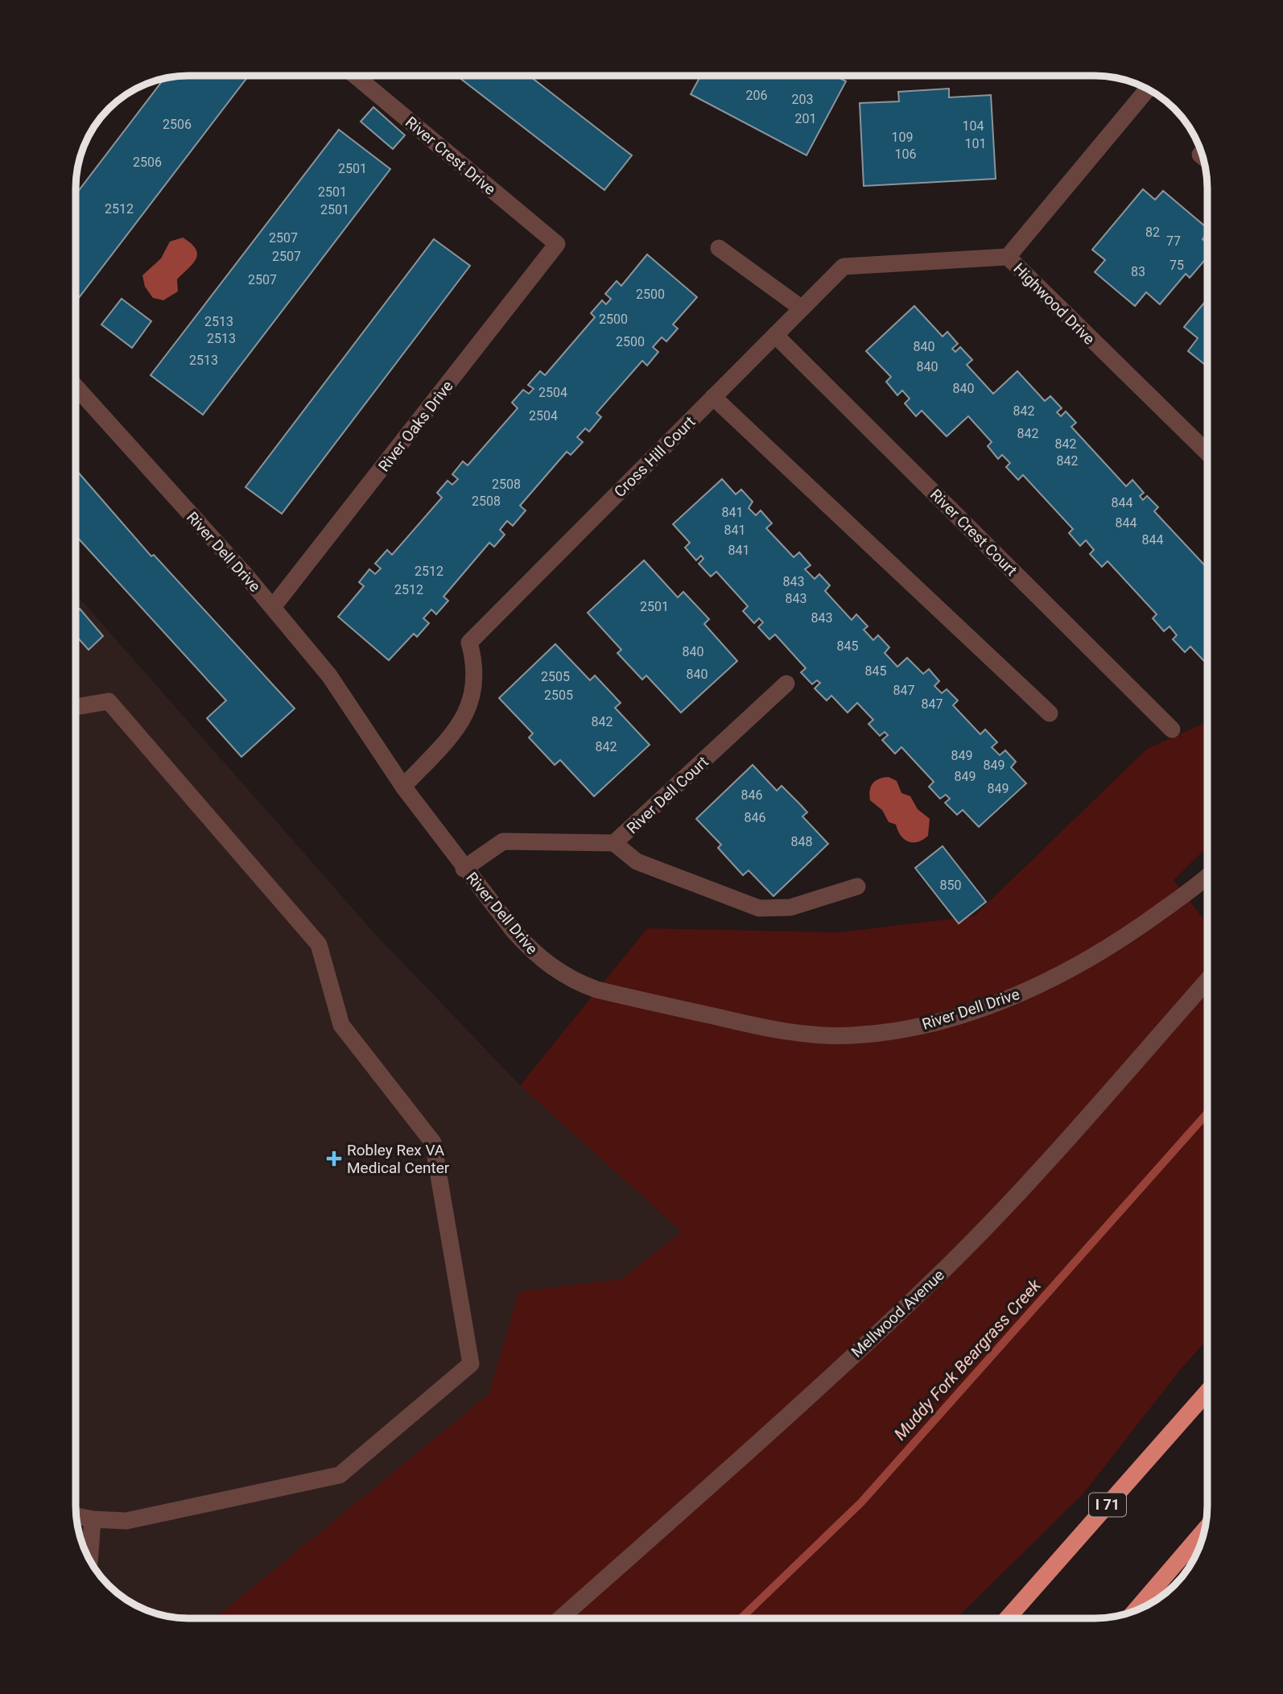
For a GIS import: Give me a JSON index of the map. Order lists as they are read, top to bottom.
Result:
{
  "streets": {
    "highway": ["I 71"],
    "street": [
      "River Crest Drive",
      "Highwood Drive",
      "River Oaks Drive",
      "Cross Hill Court",
      "River Crest Court",
      "River Dell Drive",
      "River Dell Court",
      "Mellwood Avenue"
    ]
  },
  "crossings": [
    ["River Crest Drive", "River Oaks Drive"],
    ["Highwood Drive", "Cross Hill Court"],
    ["River Oaks Drive", "River Dell Drive"],
    ["Cross Hill Court", "River Crest Court"],
    ["Cross Hill Court", "River Dell Drive"],
    ["River Dell Drive", "River Dell Court"]
  ],
  "water": ["Muddy Fork Beargrass Creek"],
  "places": {
    "health": ["Robley Rex VA Medical Center"]
  },
  "house_numbers": [
    "206",
    "203",
    "201",
    "2506",
    "104",
    "109",
    "101",
    "106",
    "2506",
    "2501",
    "2501",
    "2512",
    "2501",
    "82",
    "2507",
    "77",
    "2507",
    "75",
    "83",
    "2507",
    "2500",
    "2500",
    "2513",
    "2513",
    "2500",
    "840",
    "2513",
    "840",
    "840",
    "2504",
    "842",
    "2504",
    "842",
    "842",
    "842",
    "2508",
    "2508",
    "844",
    "841",
    "844",
    "841",
    "844",
    "841",
    "2512",
    "843",
    "2512",
    "843",
    "2501",
    "843",
    "845",
    "840",
    "845",
    "840",
    "2505",
    "847",
    "2505",
    "847",
    "842",
    "842",
    "849",
    "849",
    "849",
    "849",
    "846",
    "846",
    "848",
    "850"
  ]
}
